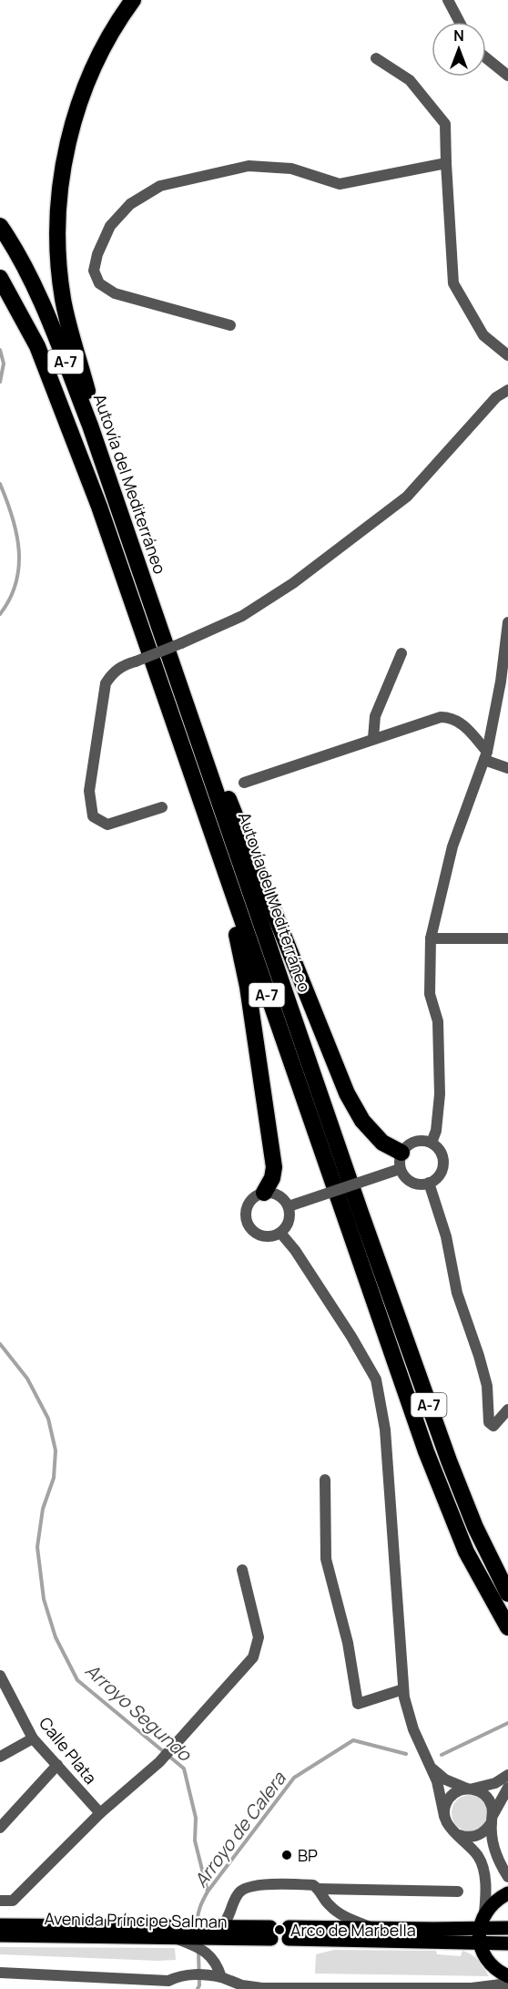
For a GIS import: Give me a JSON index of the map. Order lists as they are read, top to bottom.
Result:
{
  "streets": {
    "highway": ["A-7", "Autovía del Mediterráneo"],
    "main road": ["Avenida Príncipe Salman"],
    "street": ["Calle Plata"]
  },
  "water": ["Arroyo Segundo", "Arroyo de Calera"],
  "places": ["BP", "Arco de Marbella"],
  "north": "top"
}
